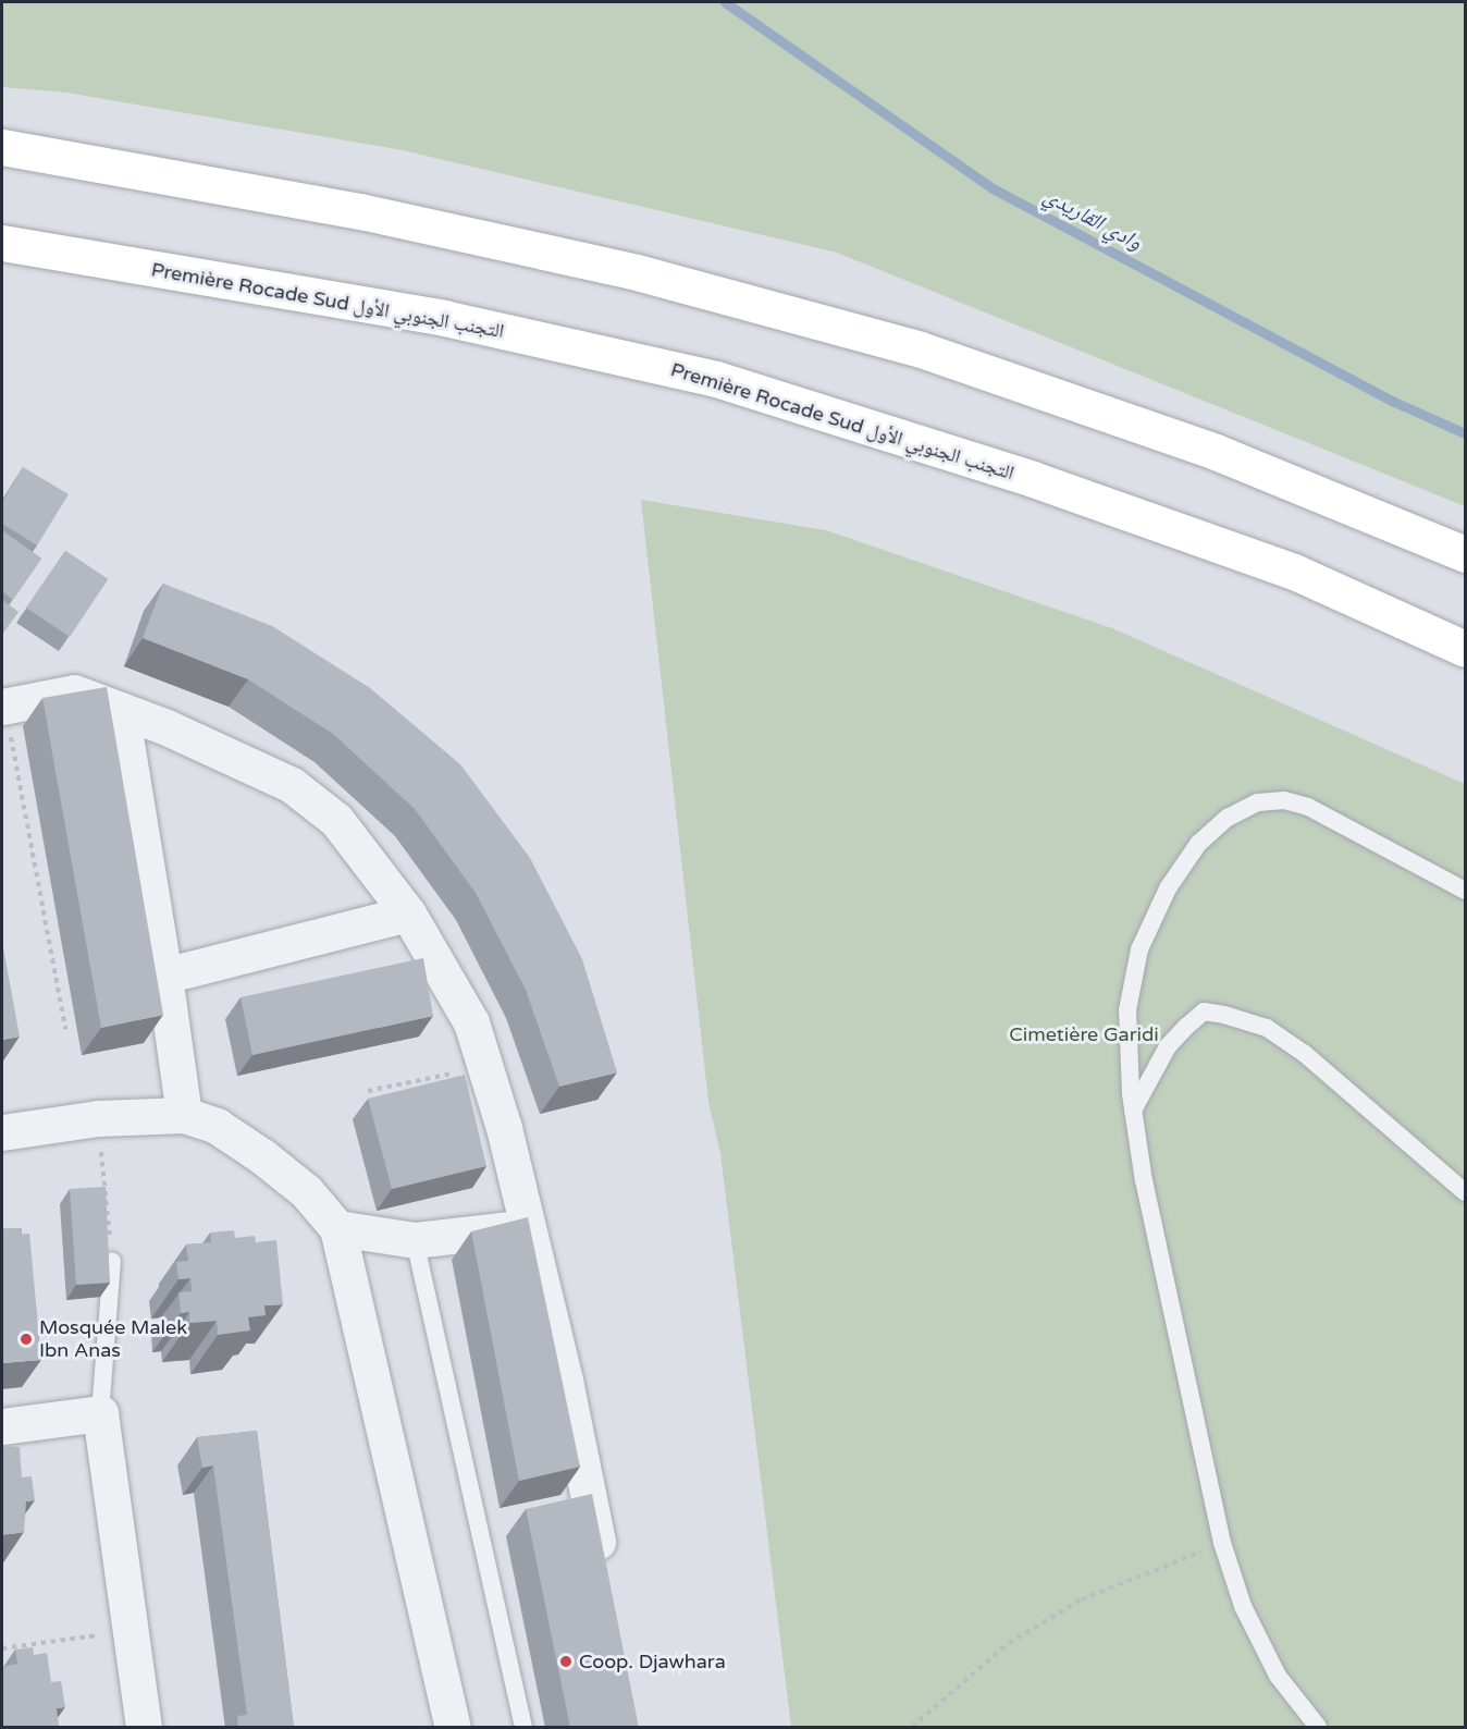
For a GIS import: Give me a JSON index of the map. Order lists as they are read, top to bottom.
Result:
{
  "streets": {
    "highway": ["Première Rocade Sud التجنب الجنوبي الأول"]
  },
  "water": ["وادي القاريدي"],
  "parks": ["Cimetière Garidi"],
  "places": ["Mosquée Malek Ibn Anas", "Coop. Djawhara"]
}
